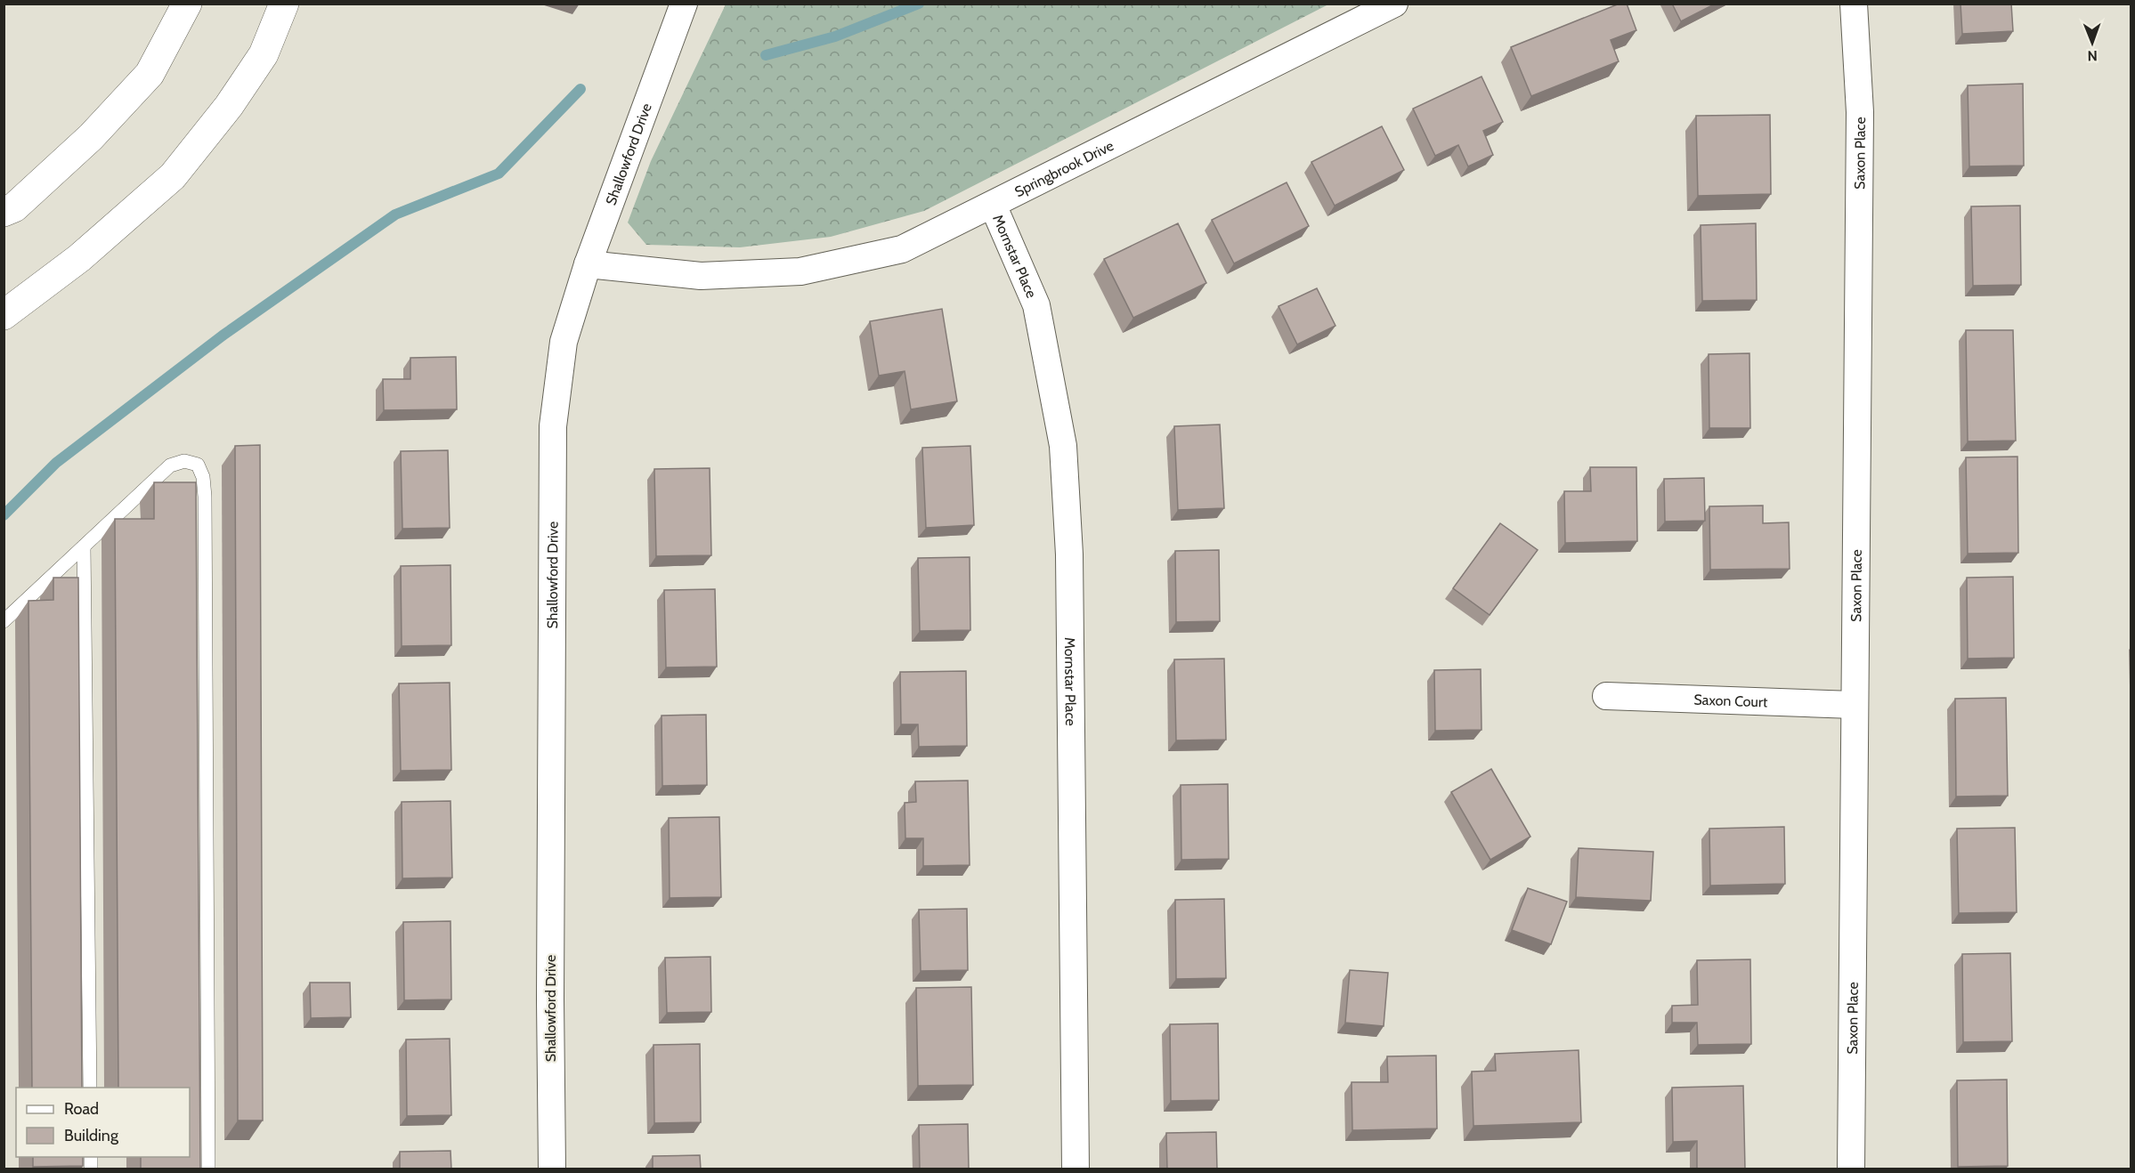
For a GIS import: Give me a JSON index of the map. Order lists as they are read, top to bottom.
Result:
{
  "streets": {
    "street": [
      "Saxon Place",
      "Shallowford Drive",
      "Springbrook Drive",
      "Mornstar Place",
      "Saxon Court"
    ]
  },
  "crossings": [
    ["Saxon Place", "Saxon Court"],
    ["Shallowford Drive", "Springbrook Drive"],
    ["Springbrook Drive", "Mornstar Place"]
  ],
  "legend": ["Road", "Building"],
  "north": "bottom"
}
